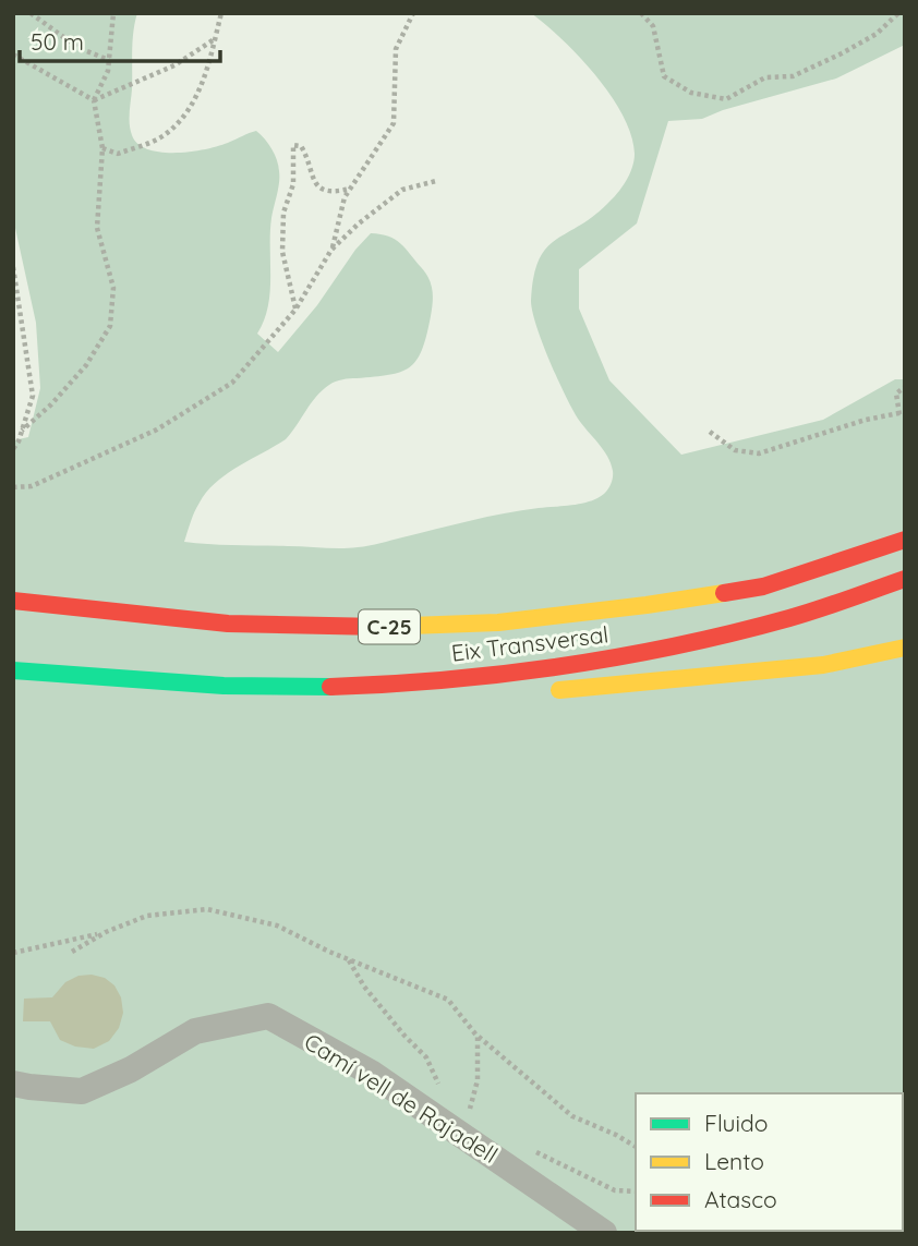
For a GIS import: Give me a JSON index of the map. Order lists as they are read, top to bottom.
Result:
{
  "streets": {
    "highway": ["C-25", "Eix Transversal"],
    "street": ["Camí vell de Rajadell"]
  },
  "legend": ["Fluido", "Lento", "Atasco"],
  "scale_bar": "50 m"
}
